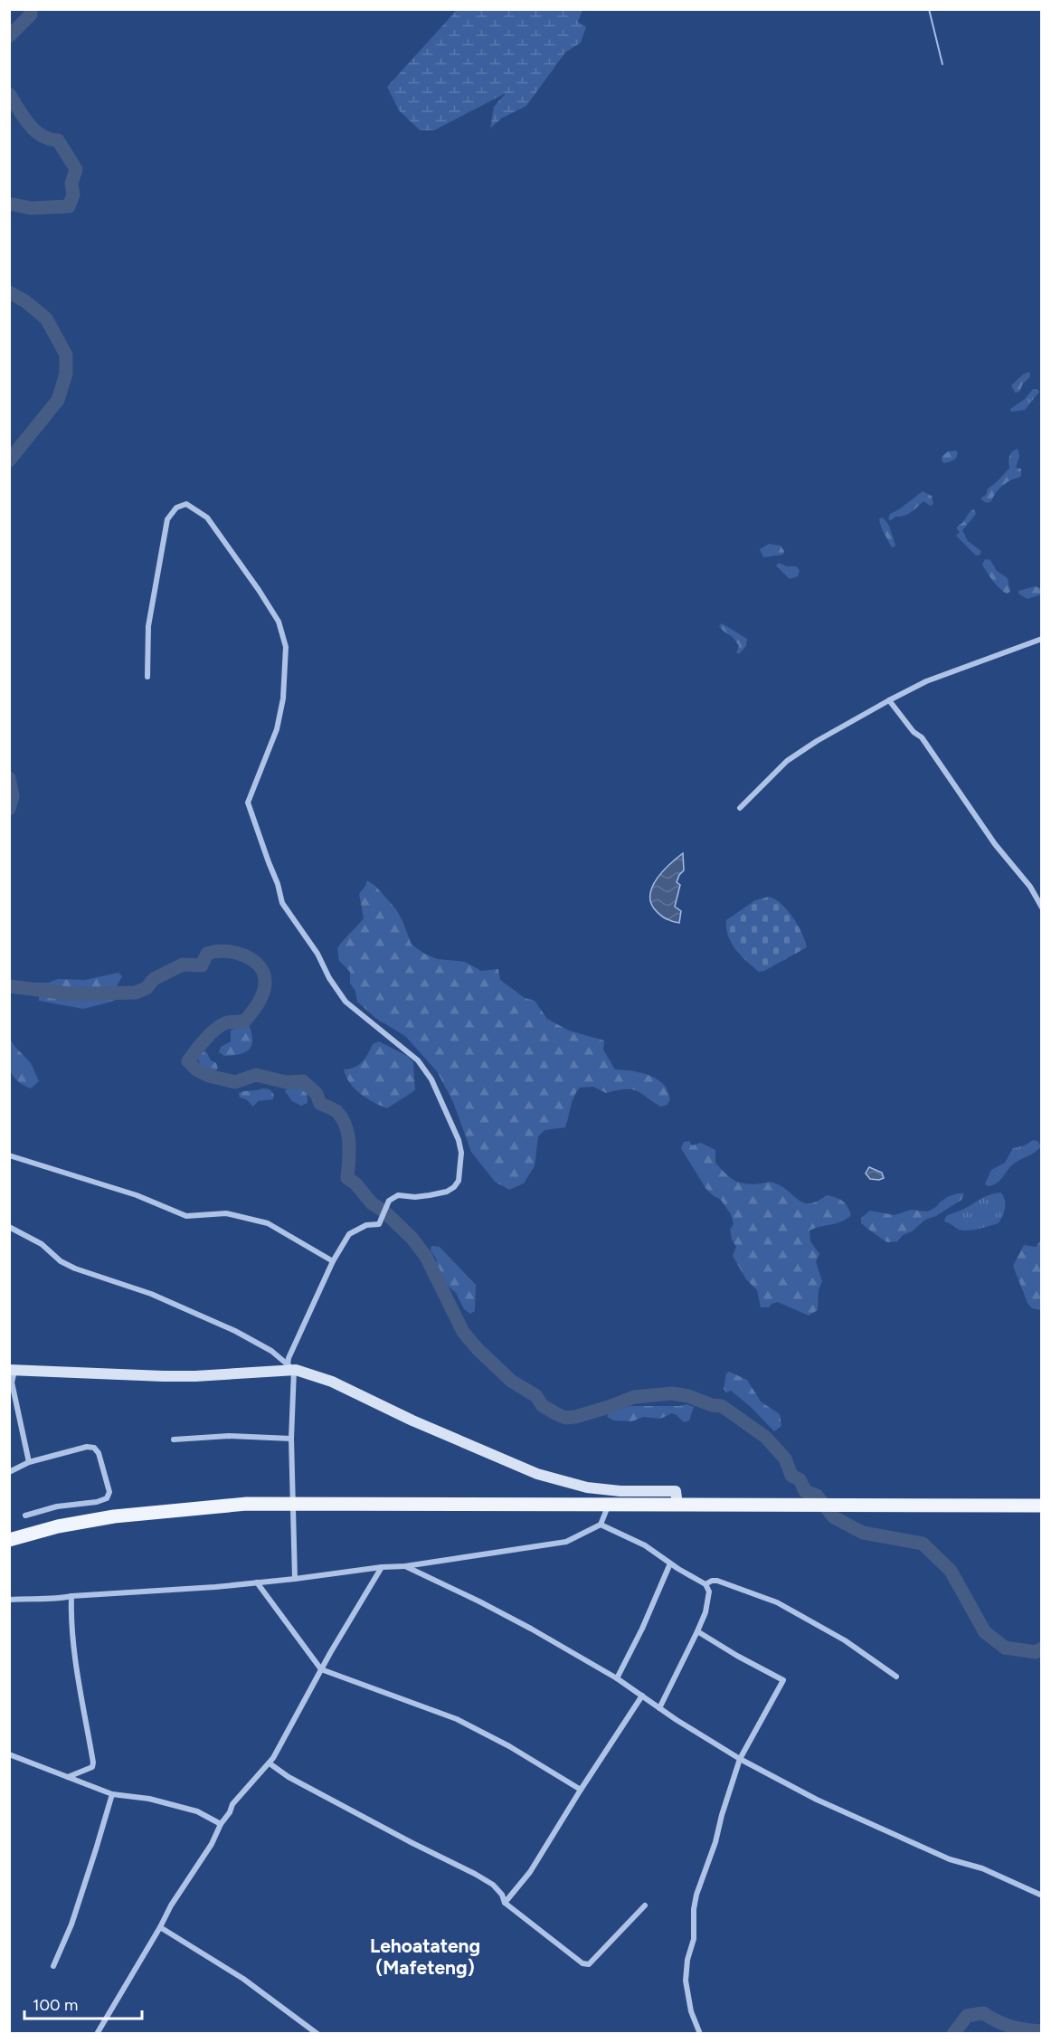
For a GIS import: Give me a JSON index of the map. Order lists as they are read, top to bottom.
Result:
{
  "districts": ["Lehoatateng (Mafeteng)"],
  "scale_bar": "100 m"
}
